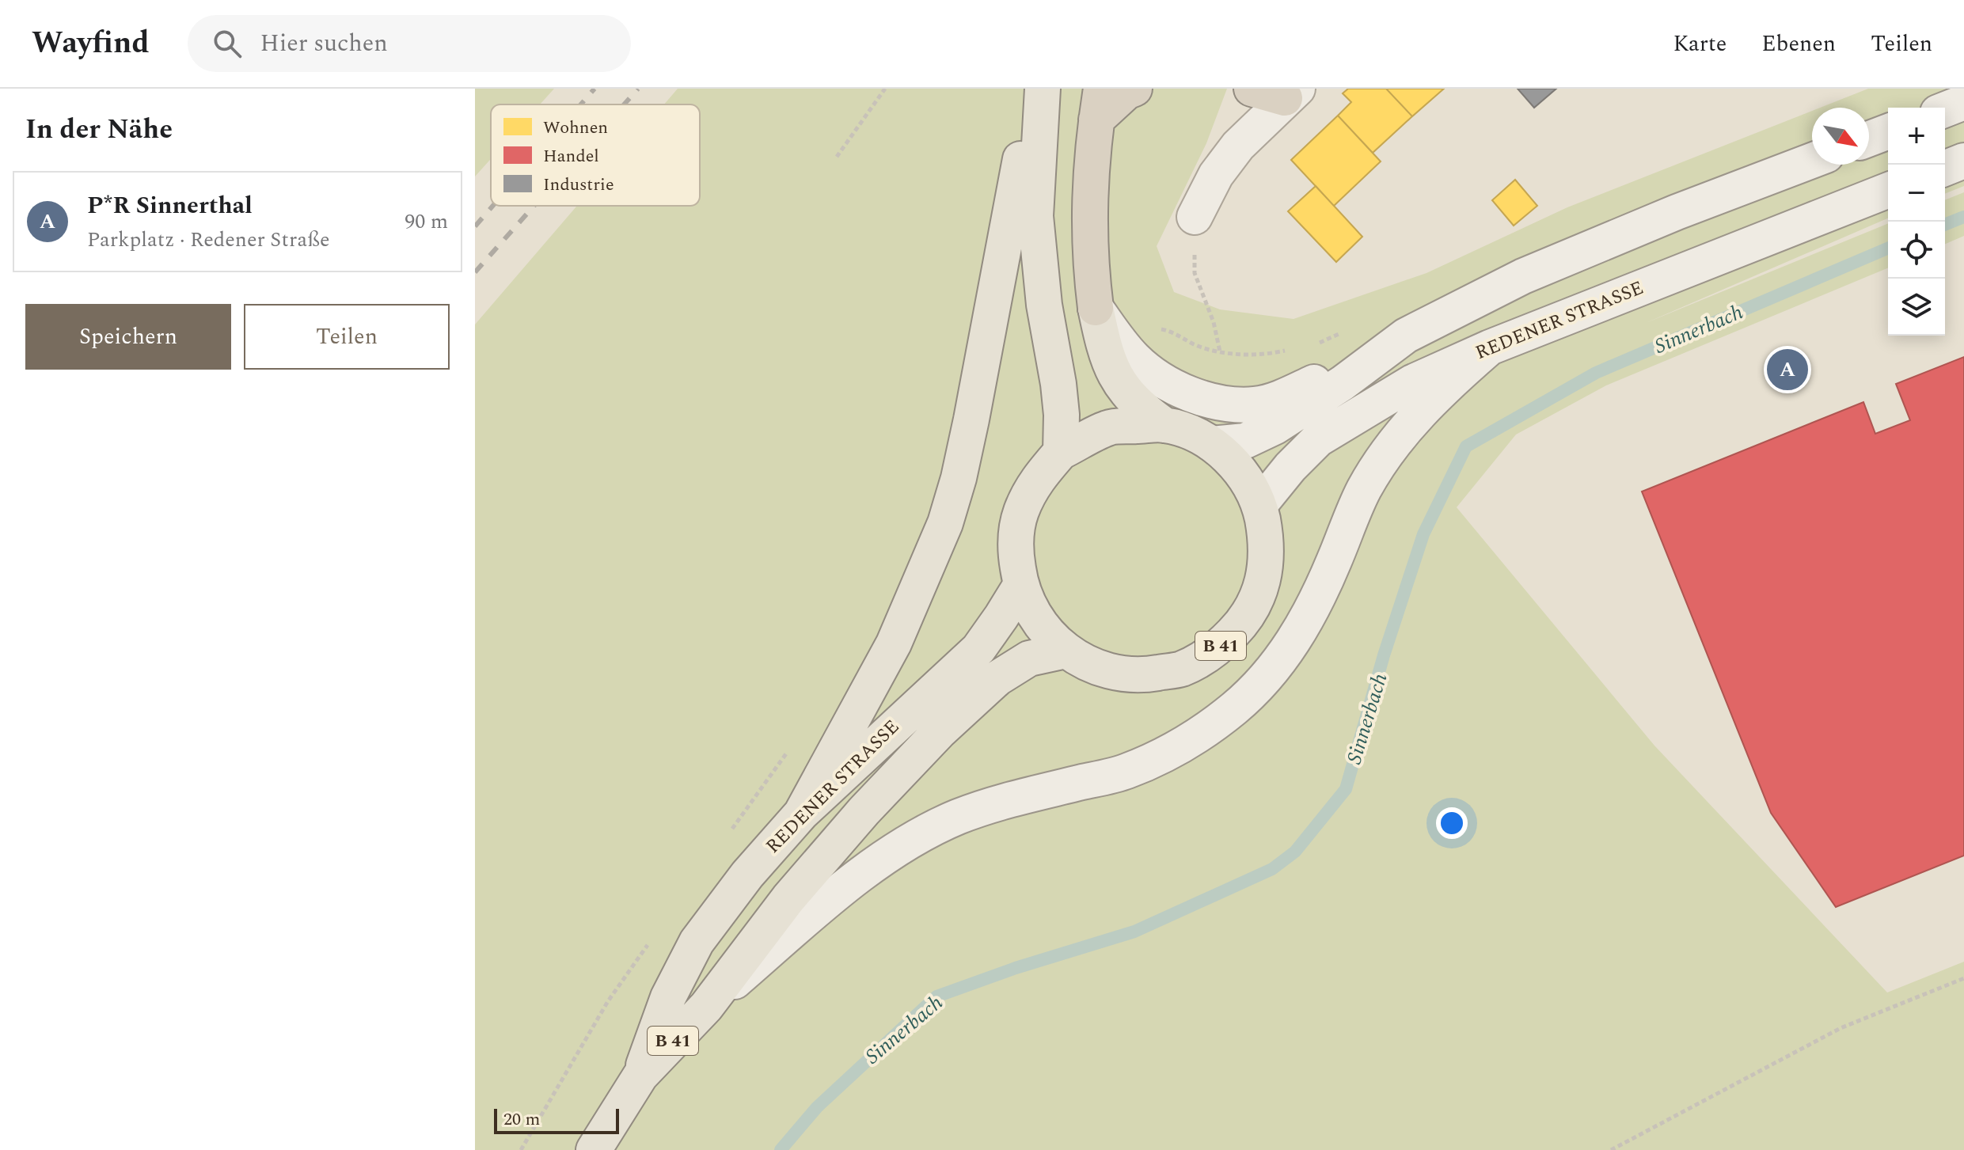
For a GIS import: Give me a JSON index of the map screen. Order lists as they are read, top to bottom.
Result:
{
  "streets": {
    "highway": ["B 41"],
    "main road": ["REDENER STRASSE"]
  },
  "crossings": [
    ["REDENER STRASSE", "B 41"]
  ],
  "water": ["Sinnerbach"],
  "legend": ["Wohnen", "Handel", "Industrie"],
  "scale_bar": "20 m",
  "north": "bottom right",
  "page": {
    "header": "Wayfind",
    "search": "Hier suchen",
    "nav": ["Karte", "Ebenen", "Teilen"],
    "heading": "In der Nähe",
    "map_buttons": ["+", "−"],
    "list": [
      {
        "mark": "A",
        "name": "P*R Sinnerthal",
        "note": "Parkplatz · Redener Straße",
        "value": "90 m"
      }
    ],
    "buttons": ["Speichern", "Teilen"],
    "pins": "A",
    "scale": "20 m"
  }
}
